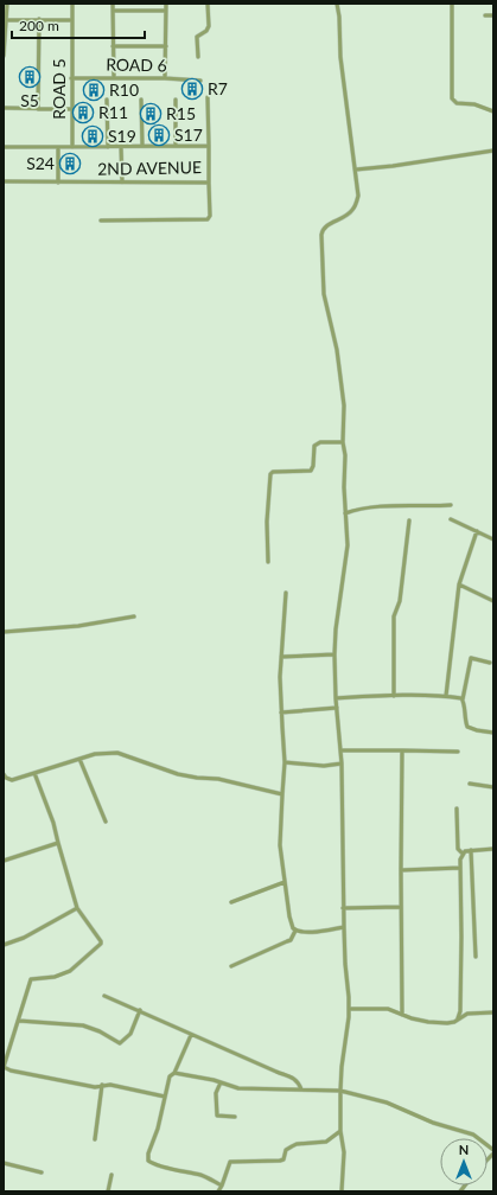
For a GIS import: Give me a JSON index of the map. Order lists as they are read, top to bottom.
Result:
{
  "streets": {
    "street": ["ROAD 6", "ROAD 5", "2ND AVENUE"]
  },
  "crossings": [
    ["ROAD 6", "ROAD 5"],
    ["ROAD 5", "2ND AVENUE"]
  ],
  "places": {
    "building": [
      "S5",
      "R7",
      "R10",
      "R11",
      "R15",
      "S17",
      "S19",
      "S24"
    ]
  },
  "scale_bar": "200 m",
  "north": "top"
}
